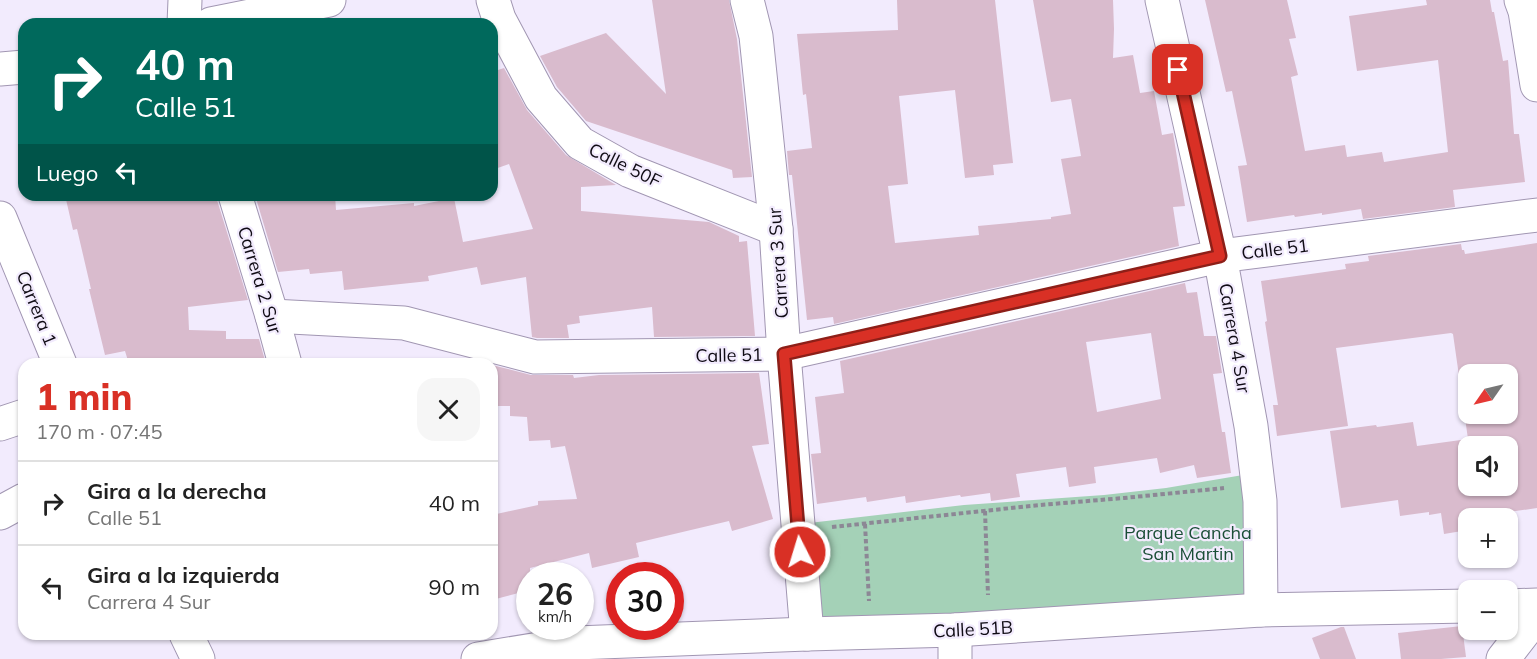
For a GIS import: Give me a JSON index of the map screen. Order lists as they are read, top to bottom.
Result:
{
  "streets": {
    "street": [
      "Calle 50F",
      "Calle 51",
      "Carrera 3 Sur",
      "Carrera 2 Sur",
      "Carrera 1",
      "Carrera 4 Sur",
      "Calle 51B"
    ]
  },
  "crossings": [
    ["Calle 50F", "Carrera 3 Sur"],
    ["Calle 51", "Carrera 3 Sur"],
    ["Calle 51", "Carrera 2 Sur"],
    ["Calle 51", "Carrera 4 Sur"],
    ["Carrera 3 Sur", "Calle 51B"],
    ["Carrera 4 Sur", "Calle 51B"]
  ],
  "parks": ["Parque Cancha San Martin"],
  "north": "bottom left",
  "page": {
    "turn": ["40 m", "Calle 51"],
    "then": "Luego",
    "heading": ["1 min", "170 m · 07:45"],
    "map_buttons": ["+", "−"],
    "list": [
      {
        "name": "Gira a la derecha",
        "note": "Calle 51",
        "value": "40 m"
      },
      {
        "name": "Gira a la izquierda",
        "note": "Carrera 4 Sur",
        "value": "90 m"
      }
    ],
    "speed": "26 km/h",
    "limit": "30"
  }
}
